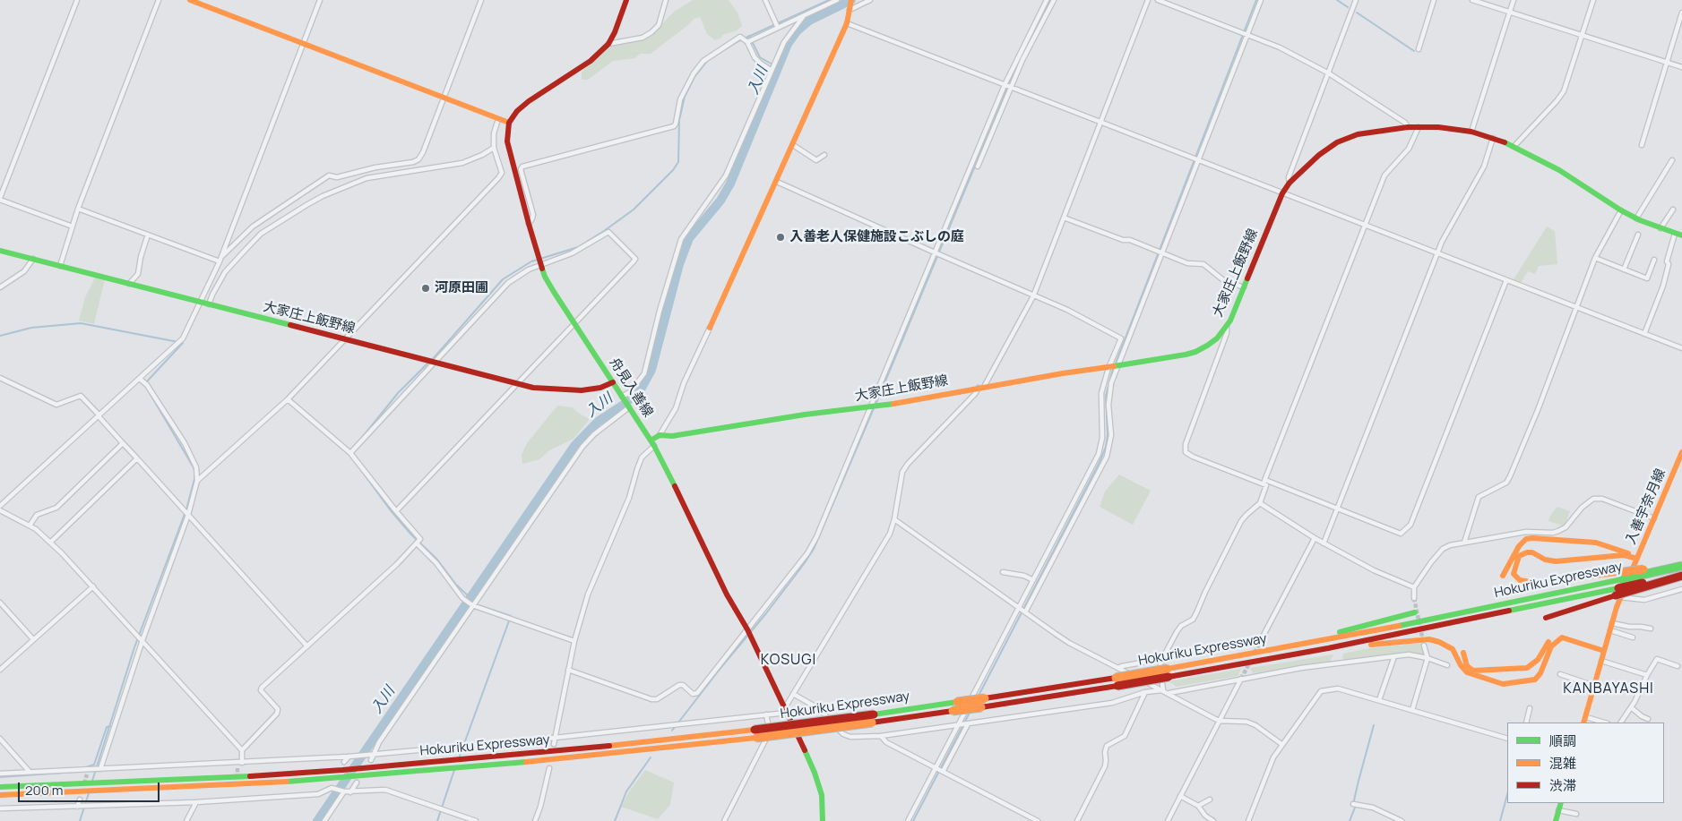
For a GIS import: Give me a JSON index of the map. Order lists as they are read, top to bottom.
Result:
{
  "streets": {
    "main road": [
      "大家庄上飯野線",
      "舟見入善線",
      "入善宇奈月線",
      "Hokuriku Expressway"
    ]
  },
  "crossings": [
    ["大家庄上飯野線", "舟見入善線"],
    ["入善宇奈月線", "Hokuriku Expressway"]
  ],
  "districts": ["KOSUGI", "KANBAYASHI"],
  "water": ["入川"],
  "places": ["入善老人保健施設こぶしの庭", "河原田圃"],
  "legend": ["順調", "混雑", "渋滞"],
  "scale_bar": "200 m"
}
